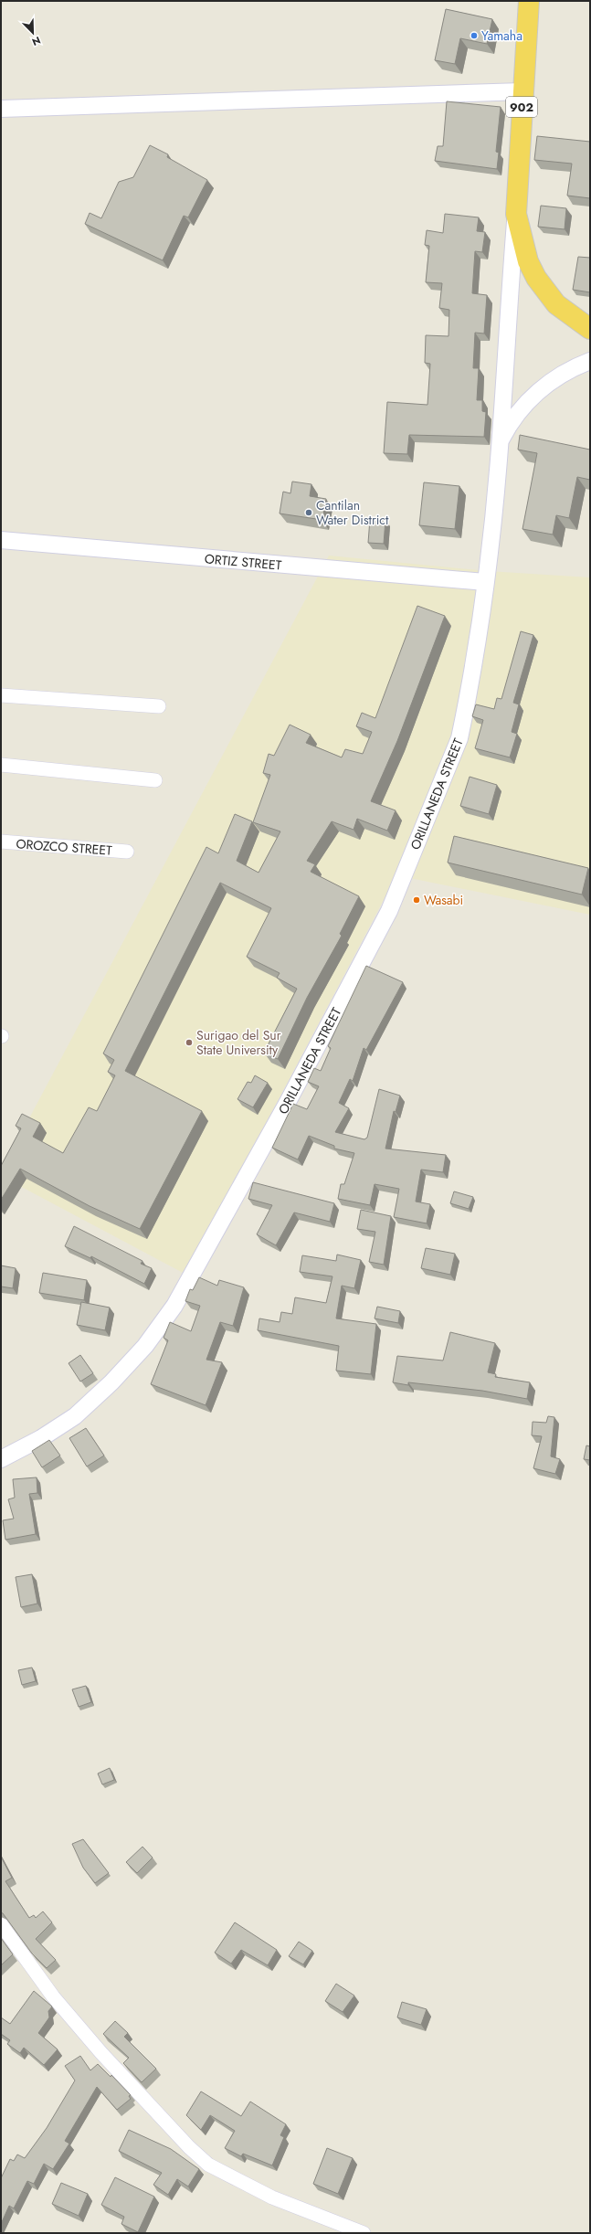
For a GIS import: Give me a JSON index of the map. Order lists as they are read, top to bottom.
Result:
{
  "streets": {
    "highway": ["902"],
    "street": ["ORTIZ STREET", "ORILLANEDA STREET", "OROZCO STREET"]
  },
  "crossings": [
    ["902", "ORILLANEDA STREET"],
    ["ORTIZ STREET", "ORILLANEDA STREET"]
  ],
  "places": [
    "Yamaha",
    "Cantilan Water District",
    "Wasabi",
    "Surigao del Sur State University"
  ],
  "north": "bottom right"
}
